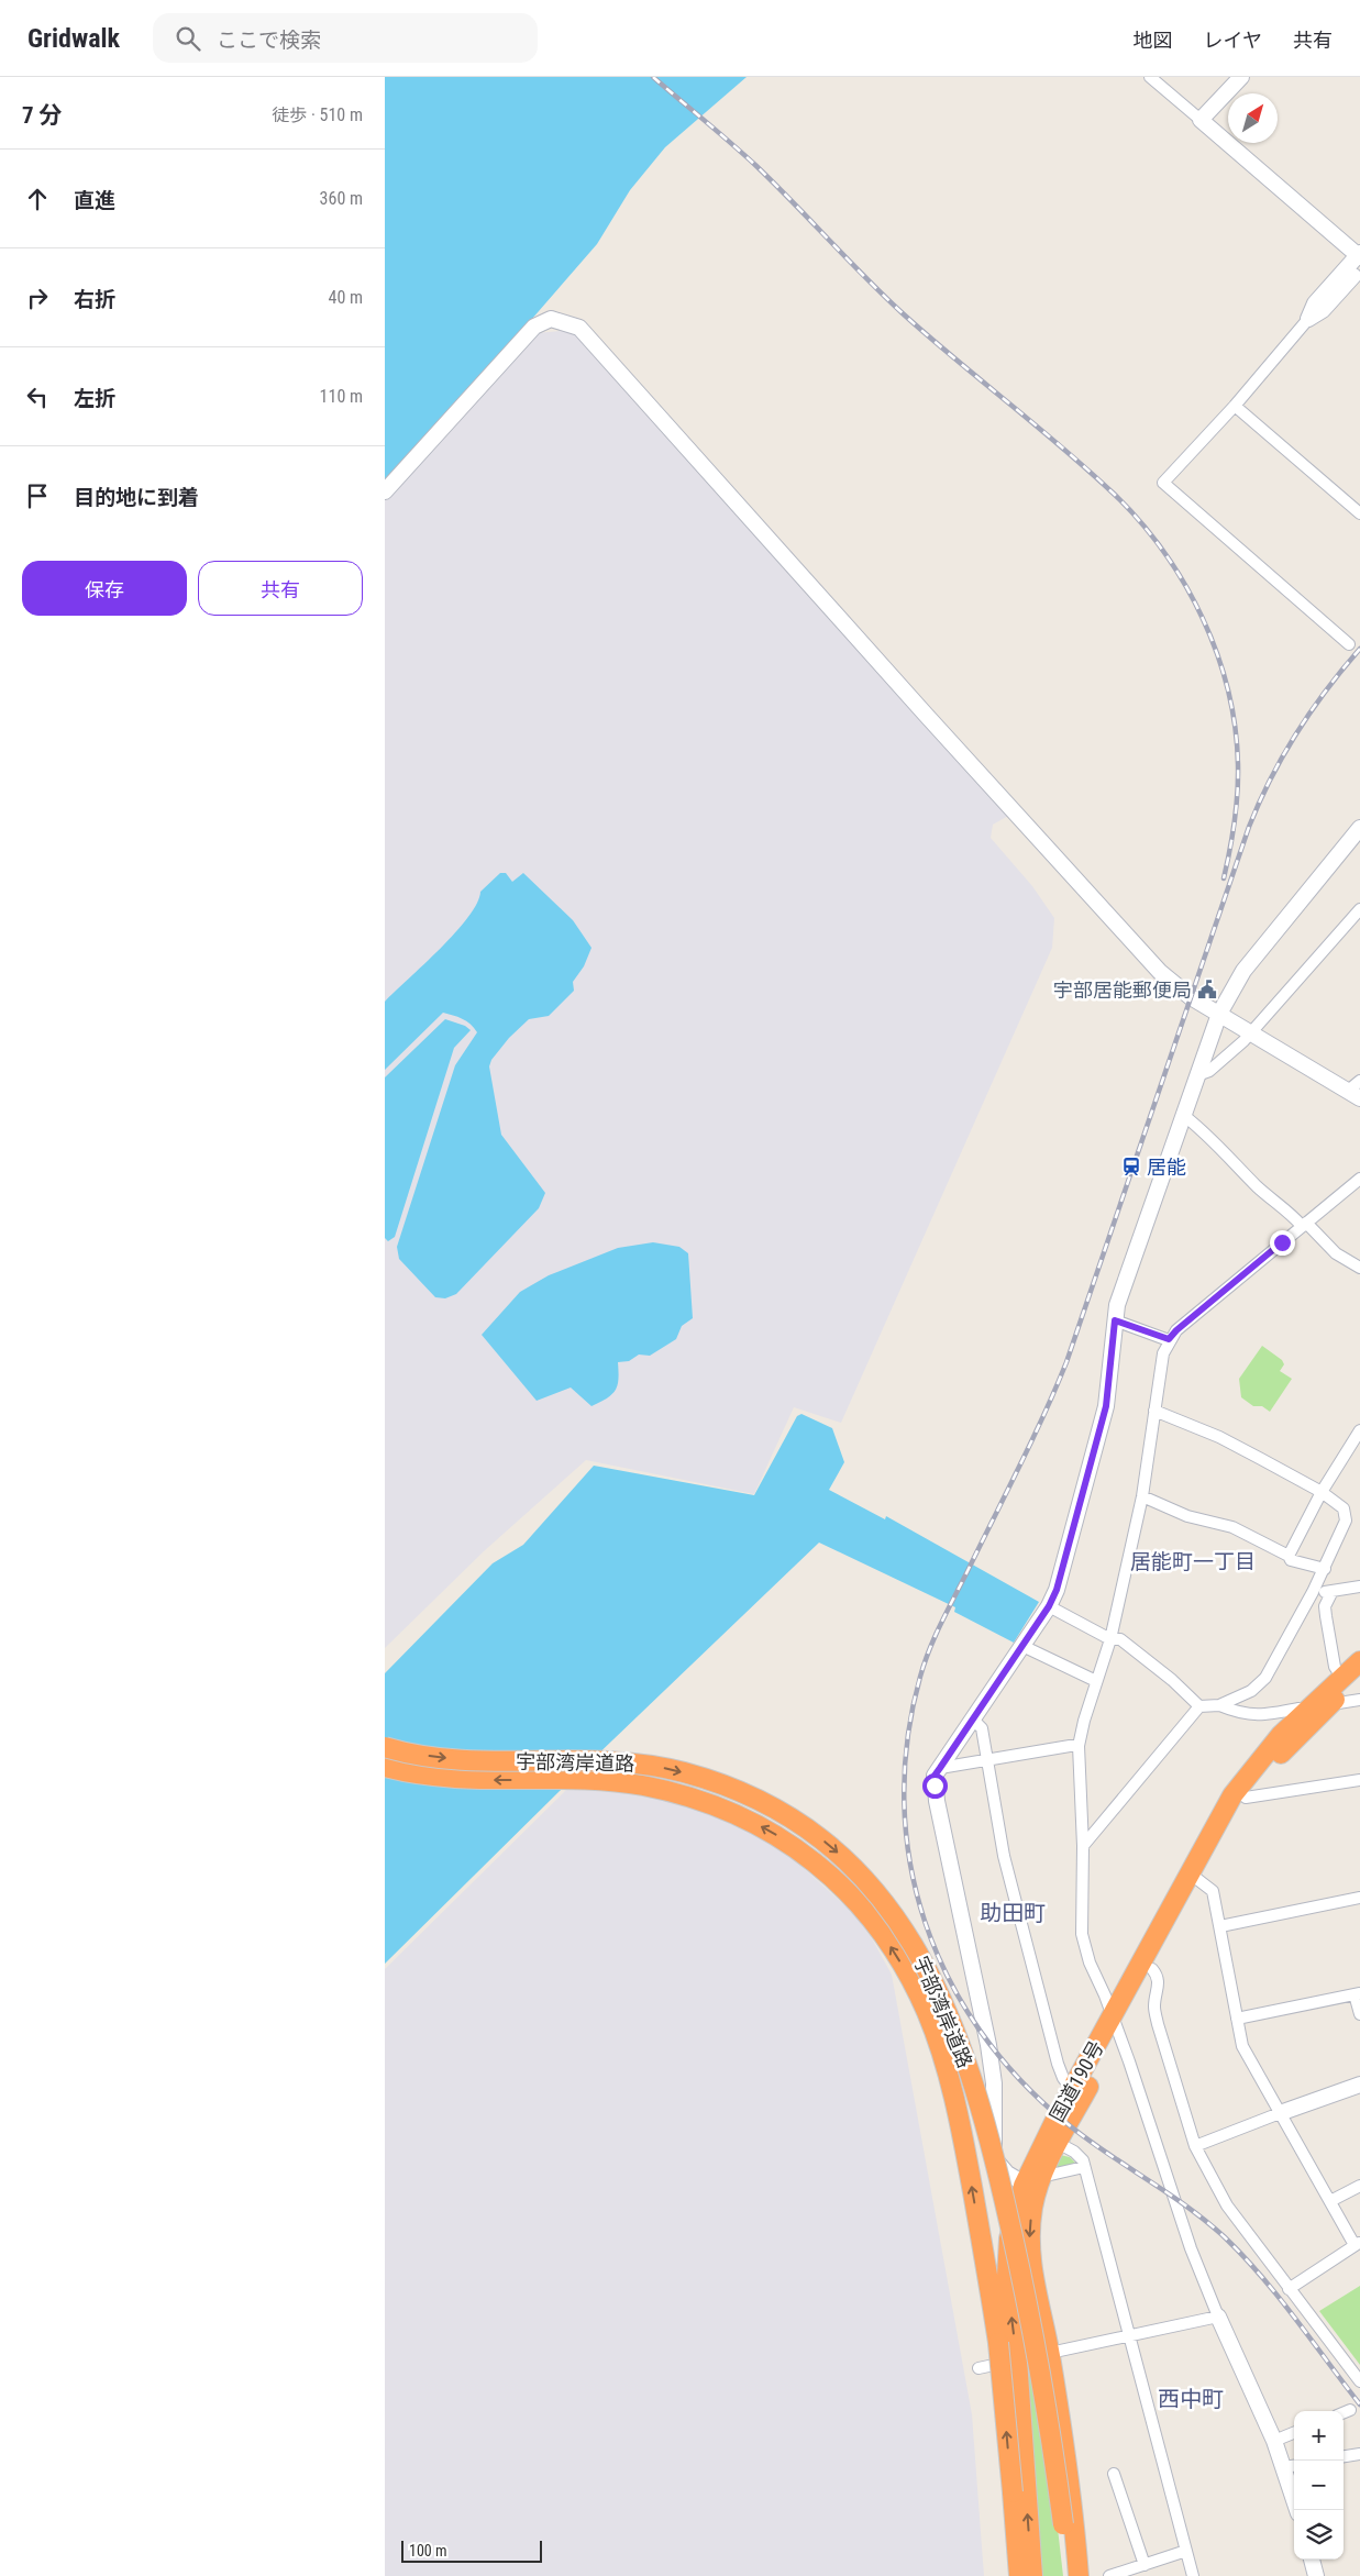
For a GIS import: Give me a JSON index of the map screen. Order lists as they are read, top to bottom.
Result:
{
  "streets": {
    "highway": ["宇部湾岸道路", "国道190号"]
  },
  "districts": ["居能町一丁目", "助田町", "西中町"],
  "places": {
    "public building": ["宇部居能郵便局"],
    "station": ["居能"]
  },
  "scale_bar": "100 m",
  "north": "top right",
  "page": {
    "header": "Gridwalk",
    "search": "ここで検索",
    "nav": ["地図", "レイヤ", "共有"],
    "heading": ["7 分", "徒歩 · 510 m"],
    "list": [
      ["直進", "360 m"],
      ["右折", "40 m"],
      ["左折", "110 m"],
      "目的地に到着"
    ],
    "buttons": ["保存", "共有"],
    "map_buttons": ["+", "−"],
    "scale": "100 m"
  }
}
